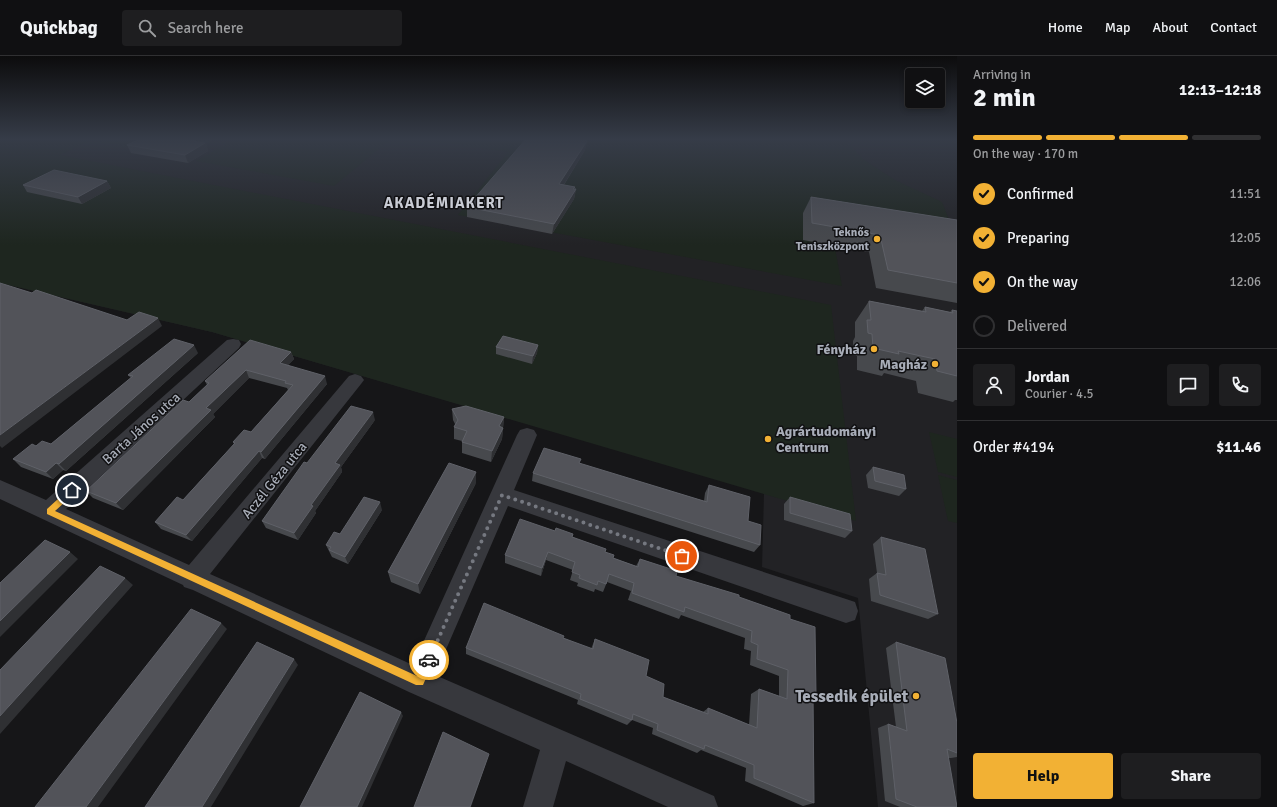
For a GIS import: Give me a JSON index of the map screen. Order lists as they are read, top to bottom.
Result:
{
  "streets": {
    "street": ["Barta János utca", "Aczél Géza utca"]
  },
  "districts": ["AKADÉMIAKERT"],
  "places": [
    "Teknős Teniszközpont",
    "Fényház",
    "Magház",
    "Agrártudományi Centrum",
    "Tessedik épület"
  ],
  "page": {
    "header": "Quickbag",
    "search": "Search here",
    "nav": [
      "Home",
      "Map",
      "About",
      "Contact"
    ],
    "heading": ["2 min", "Arriving in", "12:13–12:18"],
    "panel": [
      "Jordan",
      "Courier · 4.5",
      "Order #4194",
      "$11.46"
    ],
    "bar": "On the way · 170 m",
    "list": [
      ["Confirmed", "11:51"],
      ["Preparing", "12:05"],
      ["On the way", "12:06"],
      "Delivered"
    ],
    "buttons": ["Help", "Share"]
  }
}
